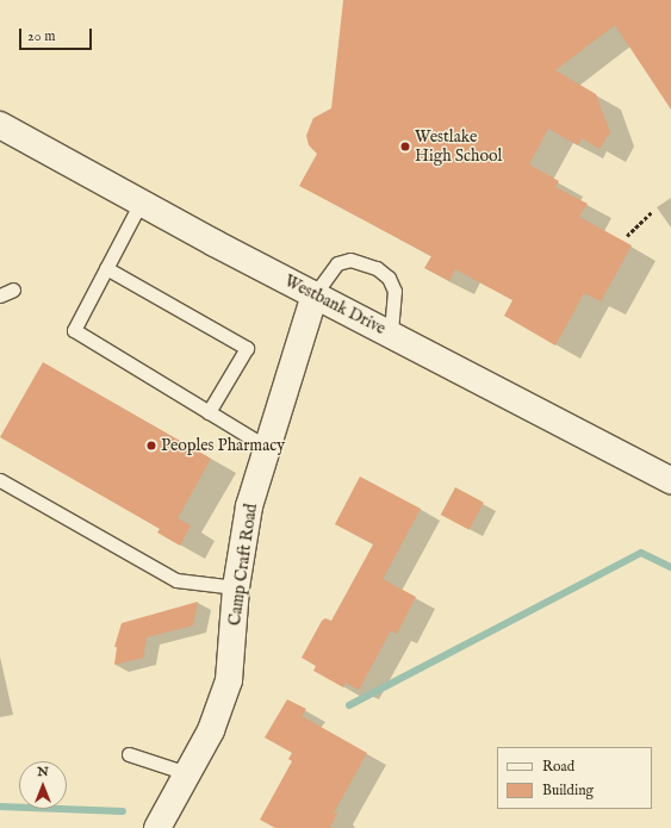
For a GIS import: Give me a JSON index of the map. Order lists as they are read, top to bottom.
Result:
{
  "streets": {
    "street": ["Westbank Drive", "Camp Craft Road"]
  },
  "crossings": [
    ["Westbank Drive", "Camp Craft Road"]
  ],
  "places": ["Westlake High School", "Peoples Pharmacy"],
  "legend": ["Road", "Building"],
  "scale_bar": "20 m",
  "north": "top"
}
